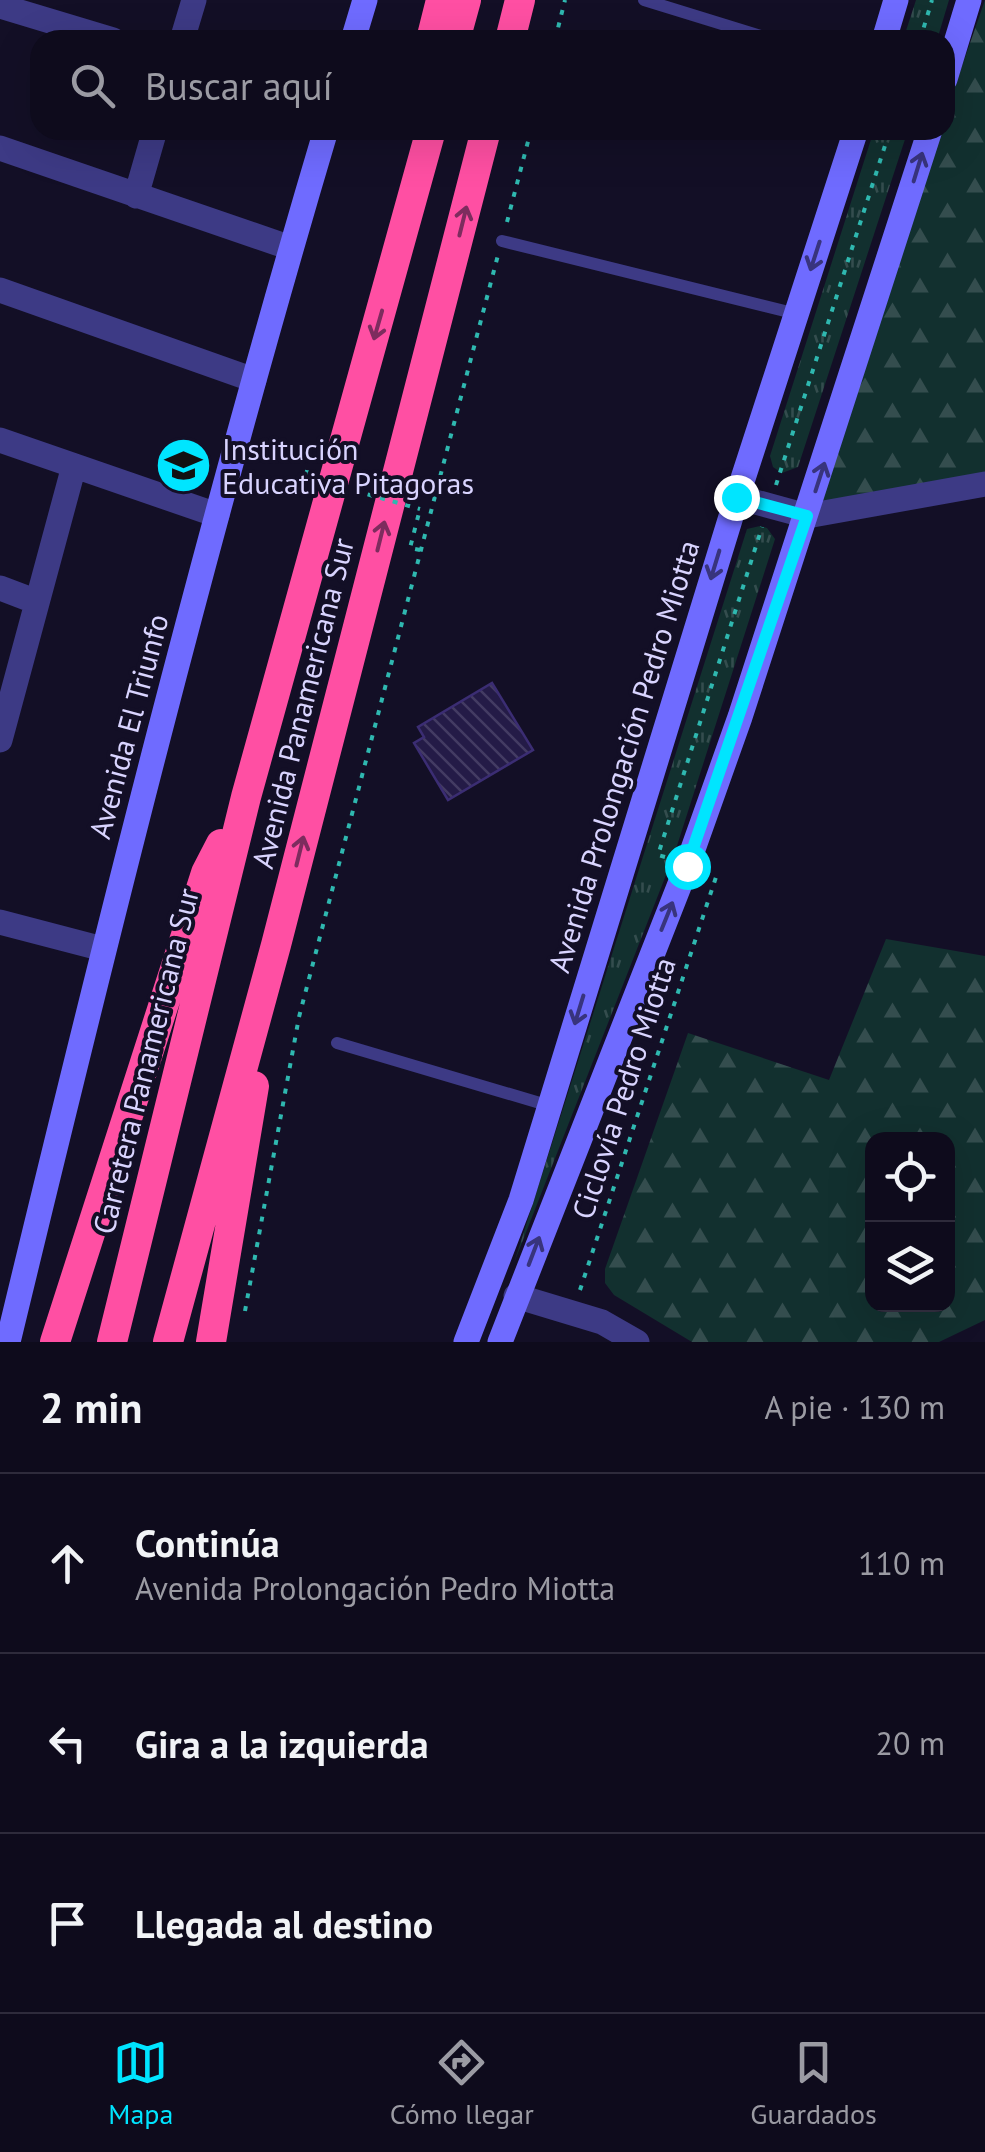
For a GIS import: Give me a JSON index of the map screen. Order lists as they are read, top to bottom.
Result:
{
  "streets": {
    "highway": ["Avenida Panamericana Sur", "Carretera Panamericana Sur"],
    "main road": ["Avenida El Triunfo", "Avenida Prolongación Pedro Miotta"],
    "path": ["Ciclovía Pedro Miotta"]
  },
  "crossings": [
    ["Avenida Panamericana Sur", "Carretera Panamericana Sur"]
  ],
  "places": {
    "school or university": ["Institución Educativa Pitagoras"]
  },
  "page": {
    "search": "Buscar aquí",
    "heading": ["2 min", "A pie · 130 m"],
    "list": [
      ["Continúa", "Avenida Prolongación Pedro Miotta", "110 m"],
      ["Gira a la izquierda", "20 m"],
      "Llegada al destino"
    ],
    "nav": ["Mapa", "Cómo llegar", "Guardados"]
  }
}
